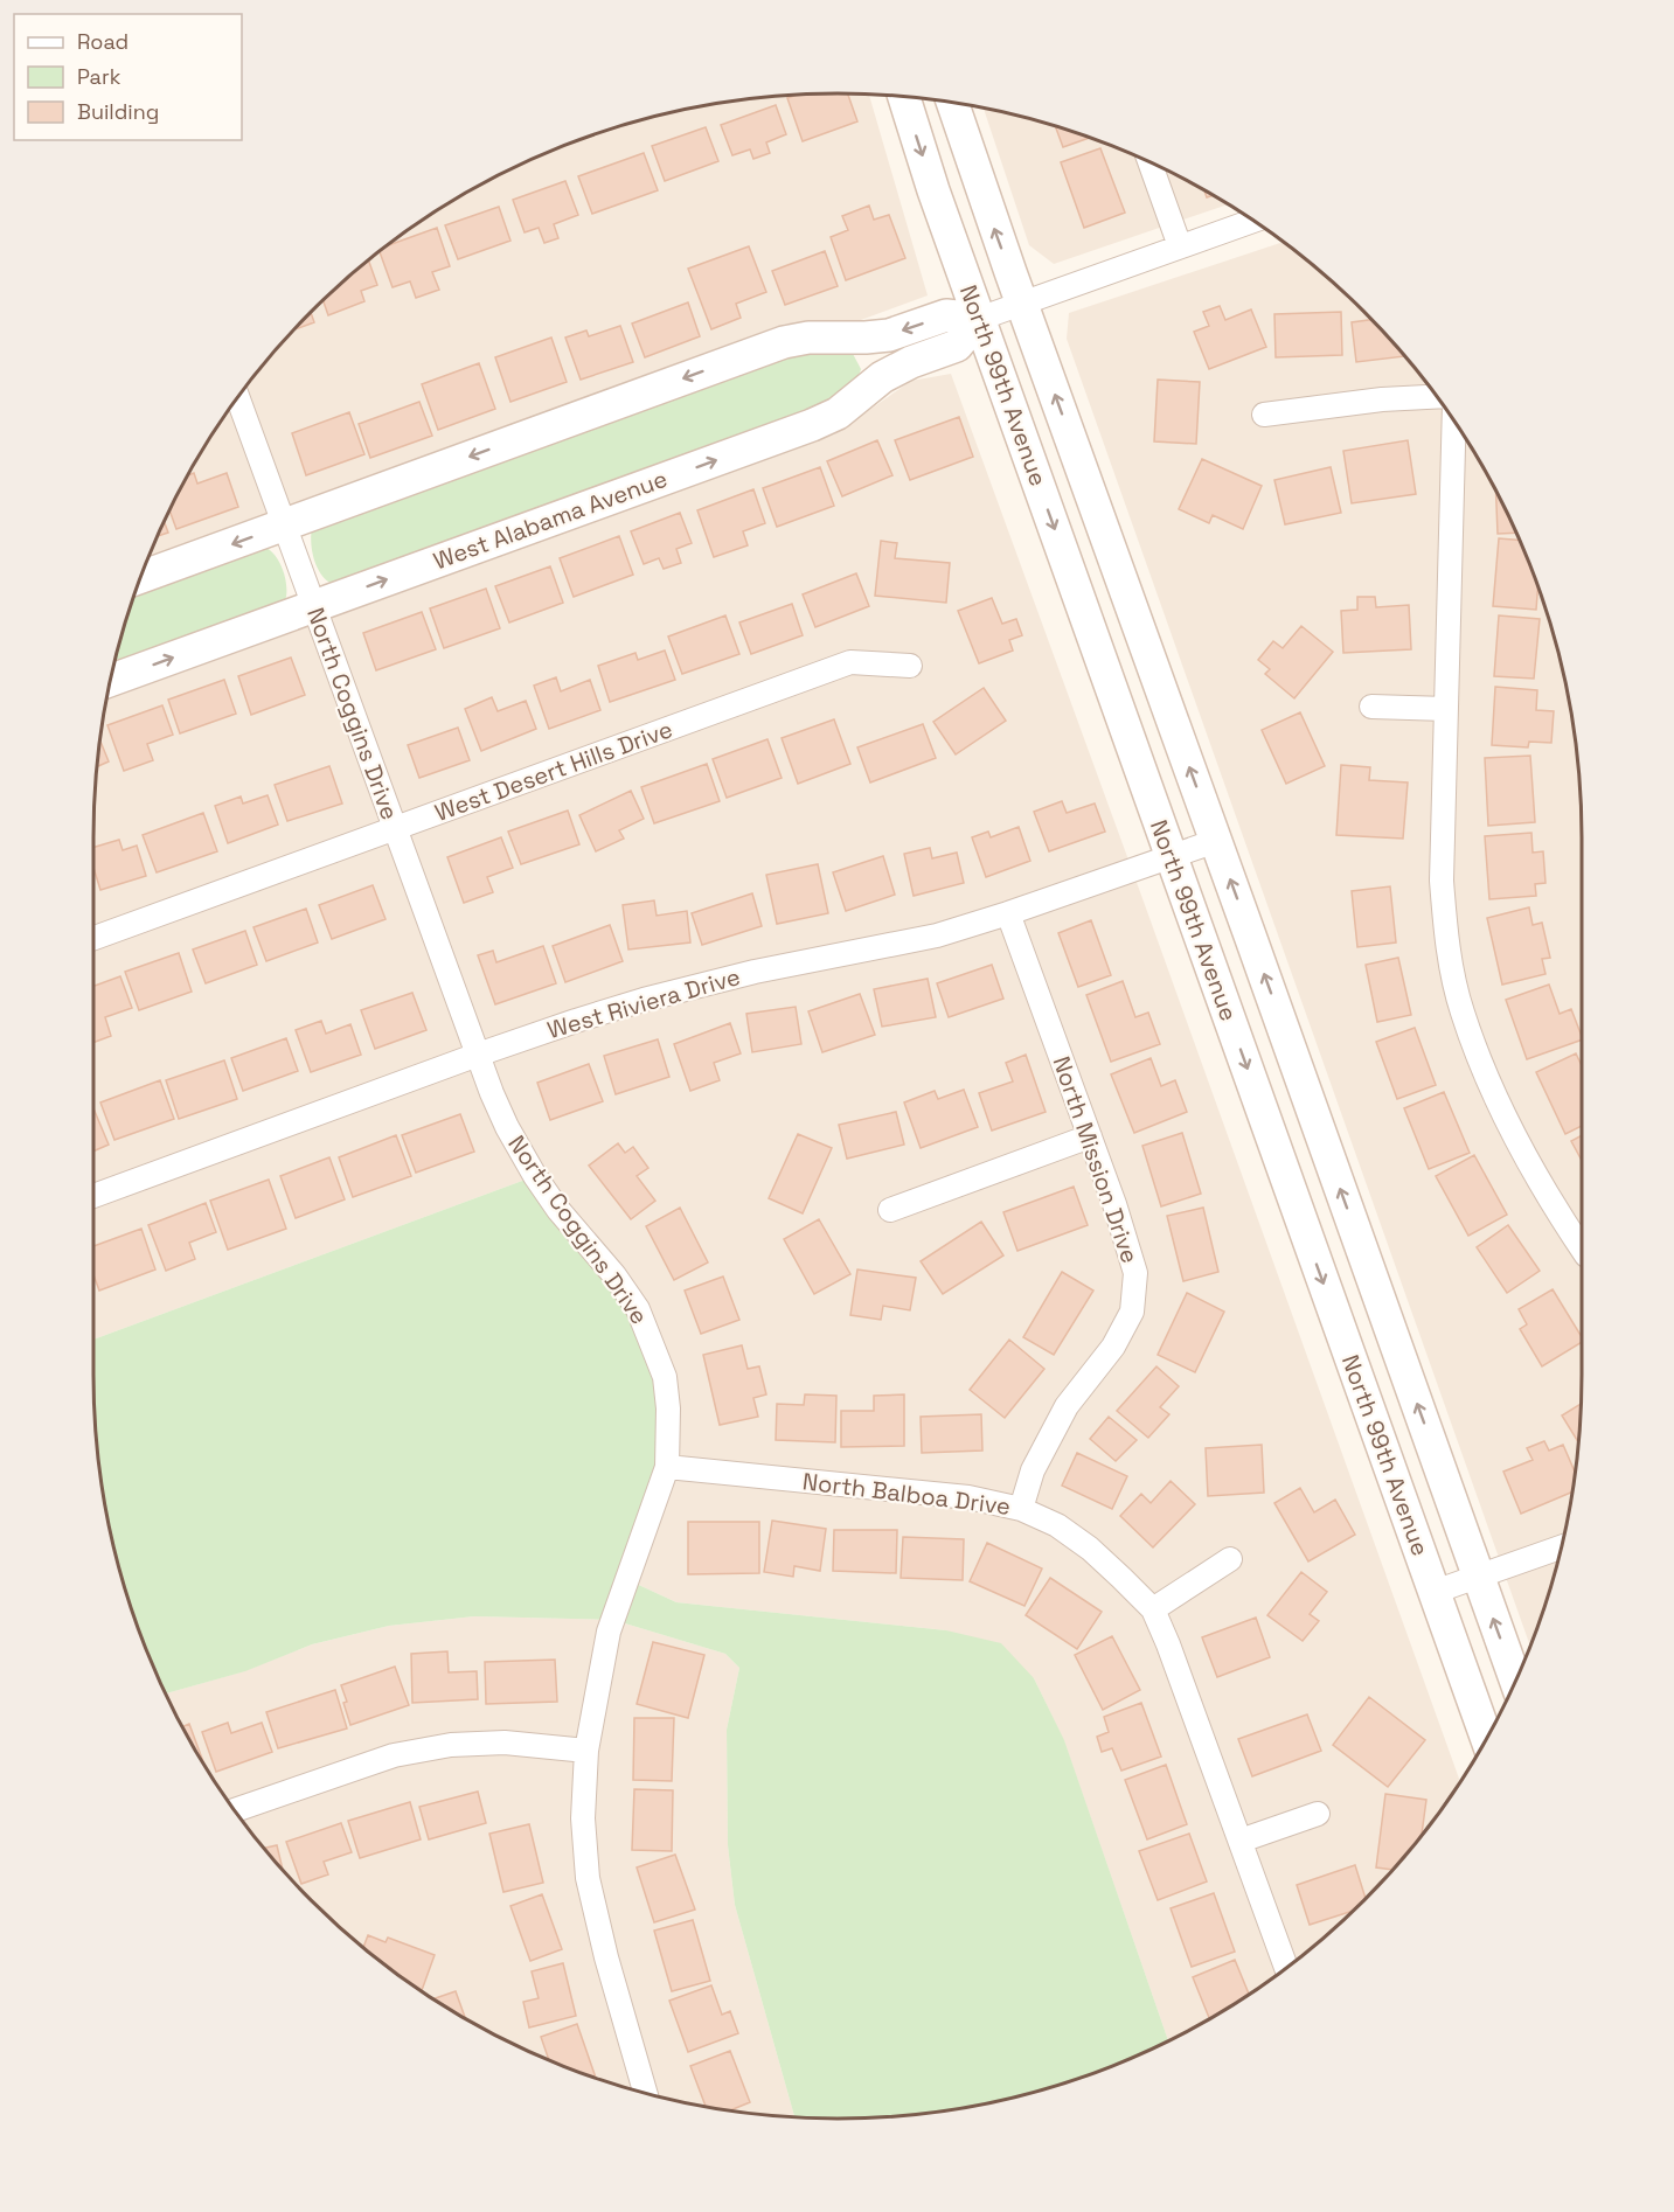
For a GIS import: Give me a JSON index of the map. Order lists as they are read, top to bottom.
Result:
{
  "streets": {
    "main road": ["North 99th Avenue", "West Alabama Avenue"],
    "street": [
      "North Coggins Drive",
      "West Desert Hills Drive",
      "West Riviera Drive",
      "North Mission Drive",
      "North Balboa Drive"
    ]
  },
  "crossings": [
    ["North 99th Avenue", "West Alabama Avenue"],
    ["North 99th Avenue", "West Riviera Drive"],
    ["West Alabama Avenue", "North Coggins Drive"],
    ["North Coggins Drive", "West Desert Hills Drive"],
    ["North Coggins Drive", "West Riviera Drive"],
    ["North Coggins Drive", "North Balboa Drive"],
    ["West Riviera Drive", "North Mission Drive"],
    ["North Mission Drive", "North Balboa Drive"]
  ],
  "legend": ["Road", "Park", "Building"]
}
